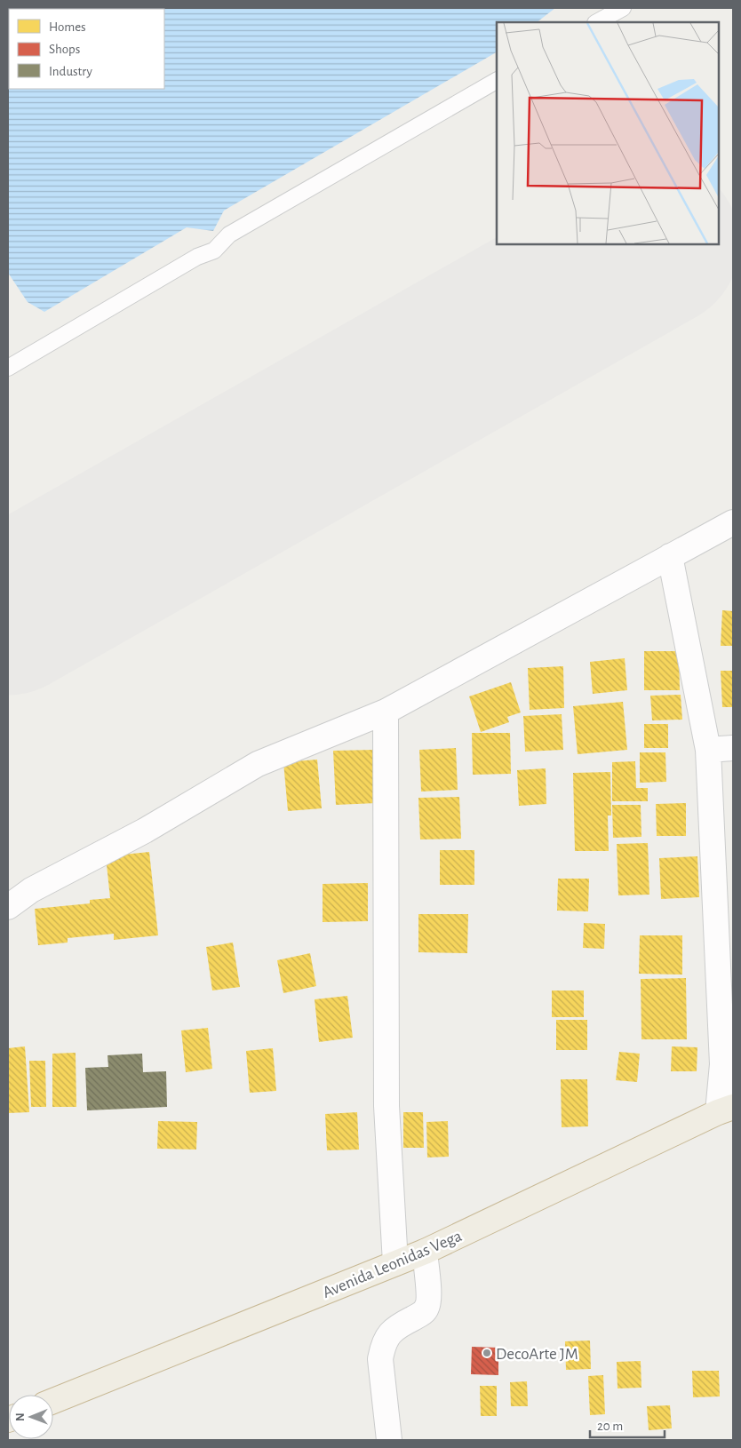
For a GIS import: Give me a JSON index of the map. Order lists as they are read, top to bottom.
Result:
{
  "streets": {
    "highway": ["Avenida Leonidas Vega"]
  },
  "places": ["DecoArte JM"],
  "legend": ["Homes", "Shops", "Industry"],
  "scale_bar": "20 m",
  "north": "left"
}
